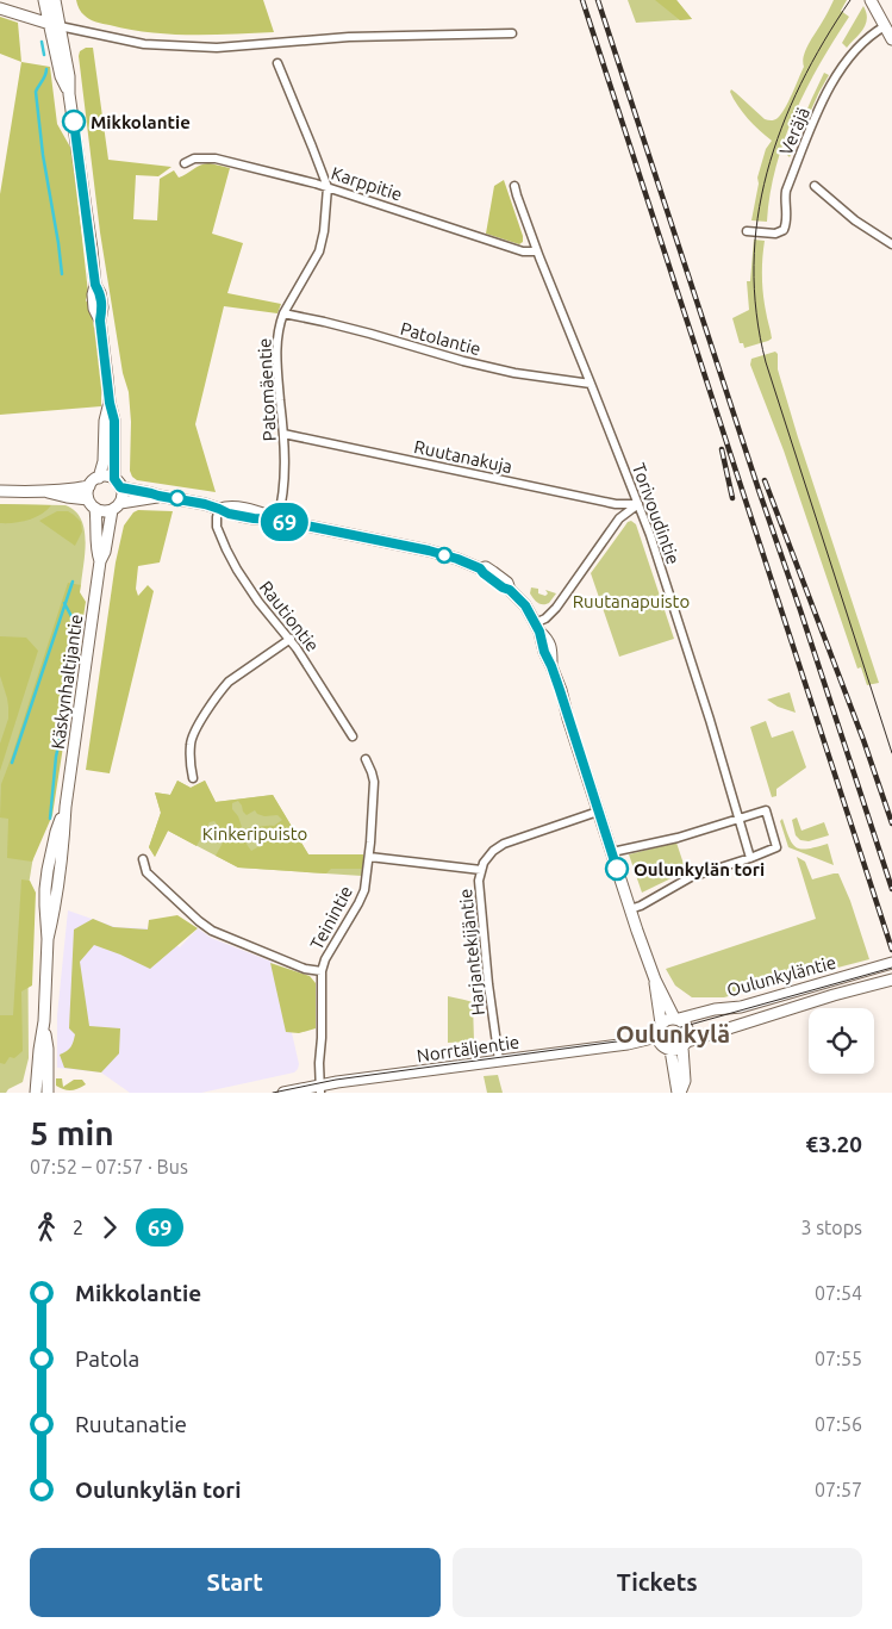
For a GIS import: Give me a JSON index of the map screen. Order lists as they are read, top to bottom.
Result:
{
  "streets": {
    "main road": ["Käskynhaltijantie", "Oulunkyläntie", "Norrtäljentie"],
    "street": [
      "Veräjä",
      "Karppitie",
      "Patolantie",
      "Patomäentie",
      "Ruutanakuja",
      "Torivoudintie",
      "Rautiontie",
      "Teinintie",
      "Harjantekijäntie"
    ]
  },
  "crossings": [
    ["Karppitie", "Patomäentie"],
    ["Karppitie", "Torivoudintie"],
    ["Patolantie", "Patomäentie"],
    ["Patolantie", "Torivoudintie"],
    ["Patomäentie", "Ruutanakuja"],
    ["Ruutanakuja", "Torivoudintie"],
    ["Teinintie", "Norrtäljentie"],
    ["Harjantekijäntie", "Norrtäljentie"],
    ["Oulunkyläntie", "Norrtäljentie"]
  ],
  "districts": ["Oulunkylä"],
  "parks": ["Ruutanapuisto", "Kinkeripuisto"],
  "places": ["Mikkolantie", "Oulunkylän tori"],
  "lines": ["bus line 69"],
  "page": {
    "on_map": "69",
    "heading": ["5 min", "07:52 – 07:57 · Bus", "€3.20"],
    "legs": ["2", "69", "3 stops"],
    "list": [
      {
        "name": "Mikkolantie",
        "value": "07:54"
      },
      {
        "name": "Patola",
        "value": "07:55"
      },
      {
        "name": "Ruutanatie",
        "value": "07:56"
      },
      {
        "name": "Oulunkylän tori",
        "value": "07:57"
      }
    ],
    "buttons": ["Start", "Tickets"]
  }
}
